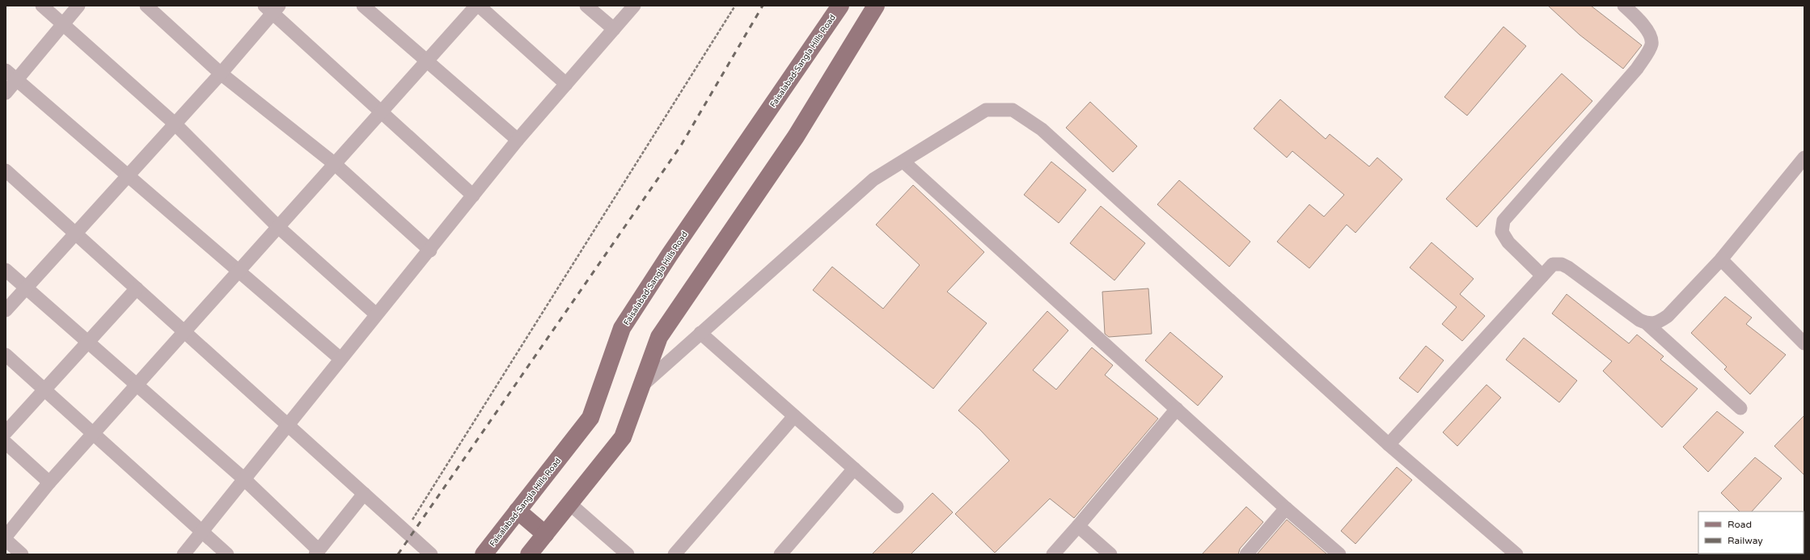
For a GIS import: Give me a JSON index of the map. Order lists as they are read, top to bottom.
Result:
{
  "streets": {
    "main road": ["Faisalabad-Sangla Hills Road"]
  },
  "legend": ["Road", "Railway"]
}
